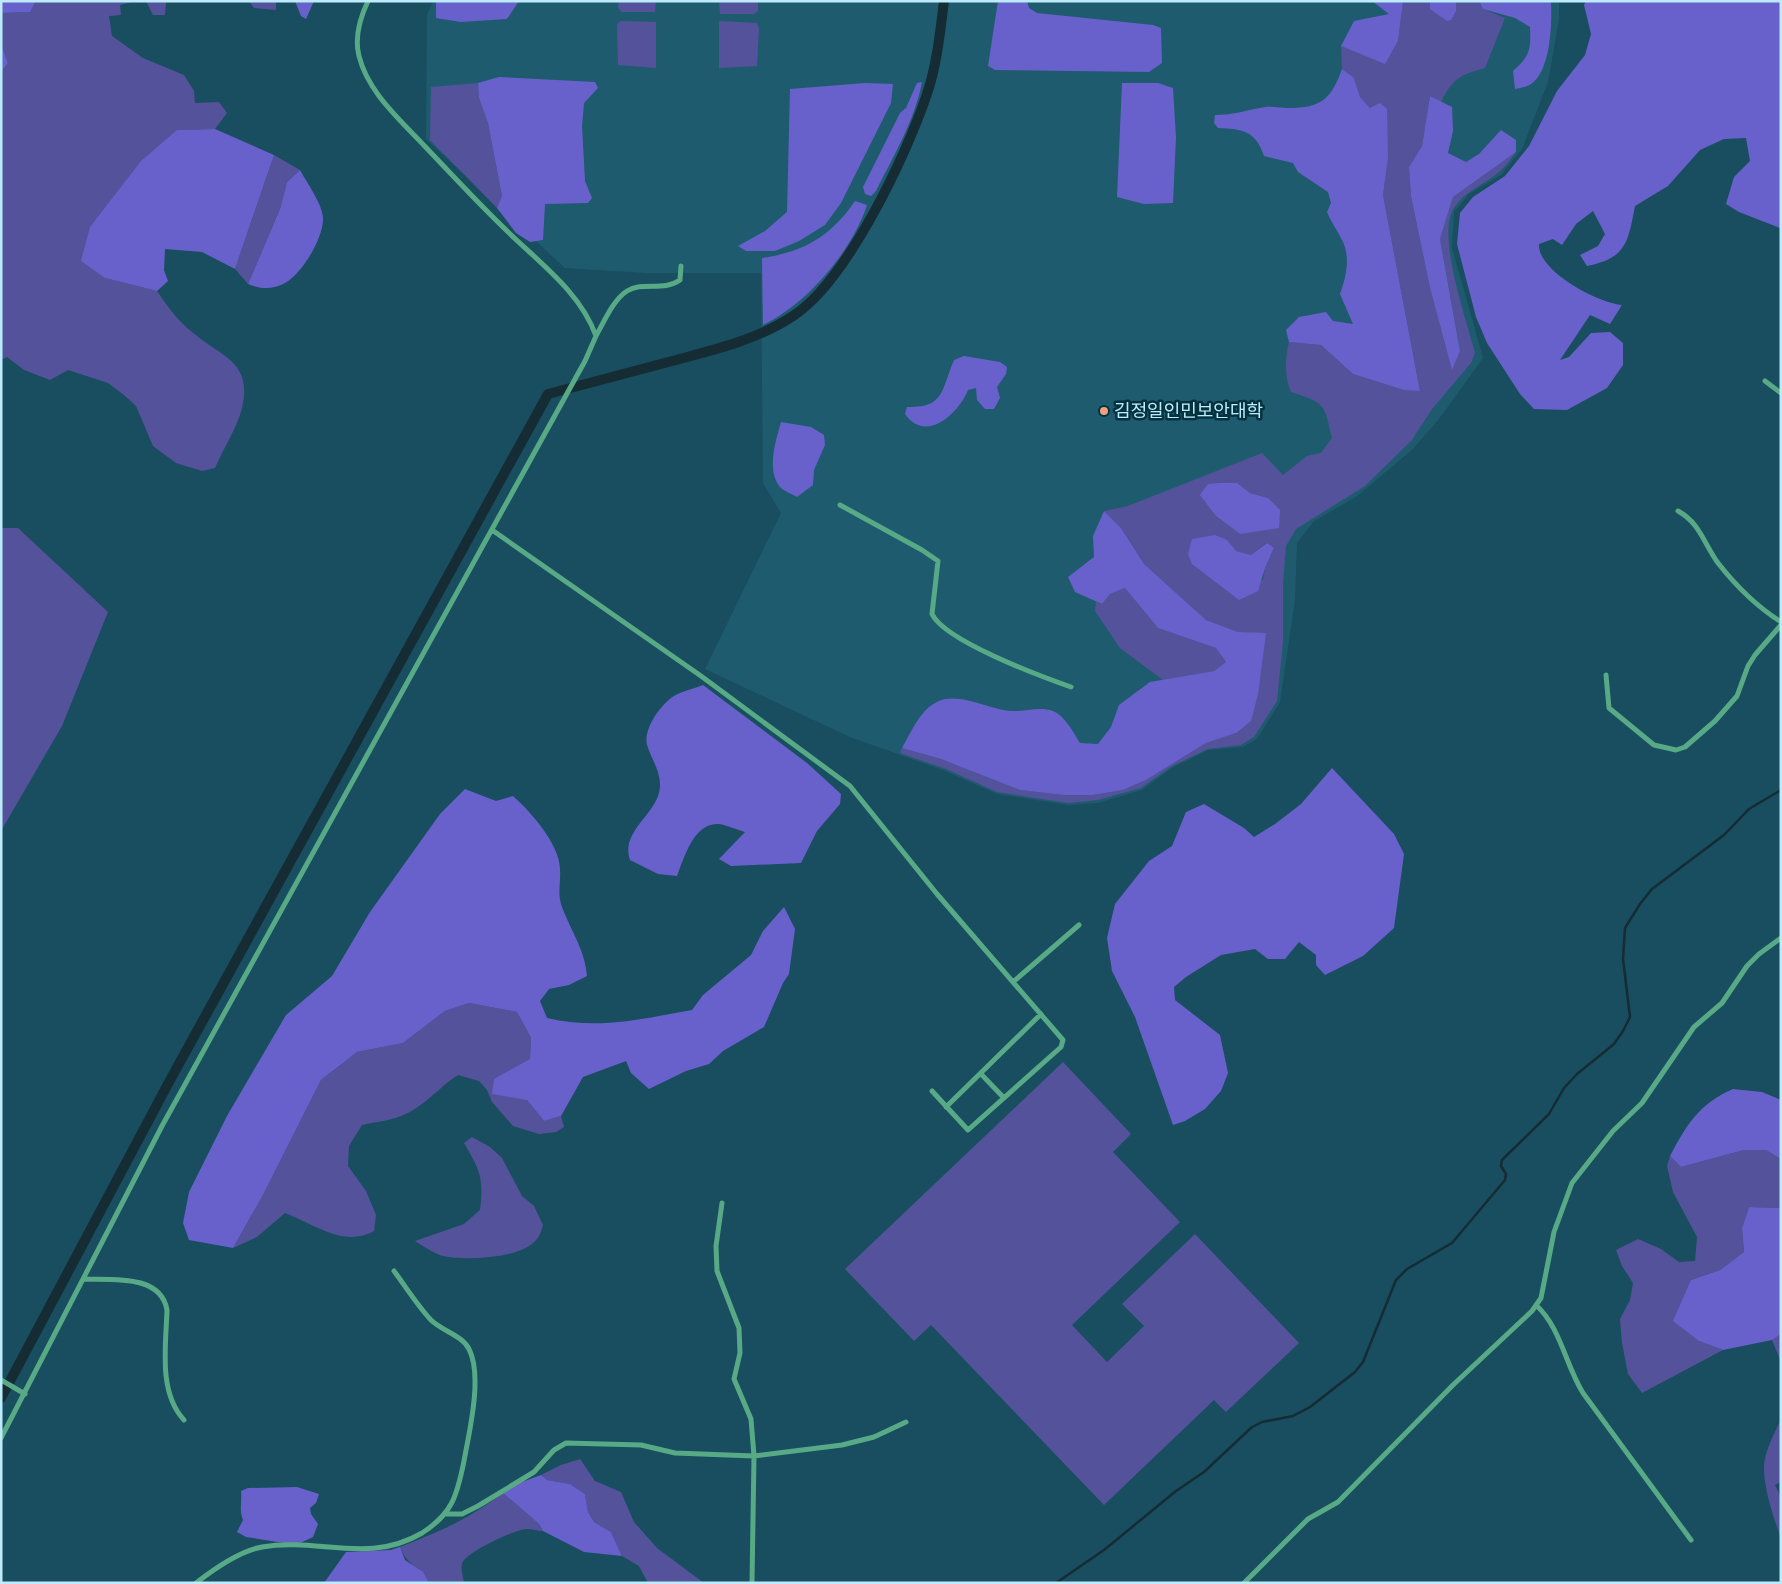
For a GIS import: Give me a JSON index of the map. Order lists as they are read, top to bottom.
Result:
{
  "places": ["김정일인민보안대학"]
}
